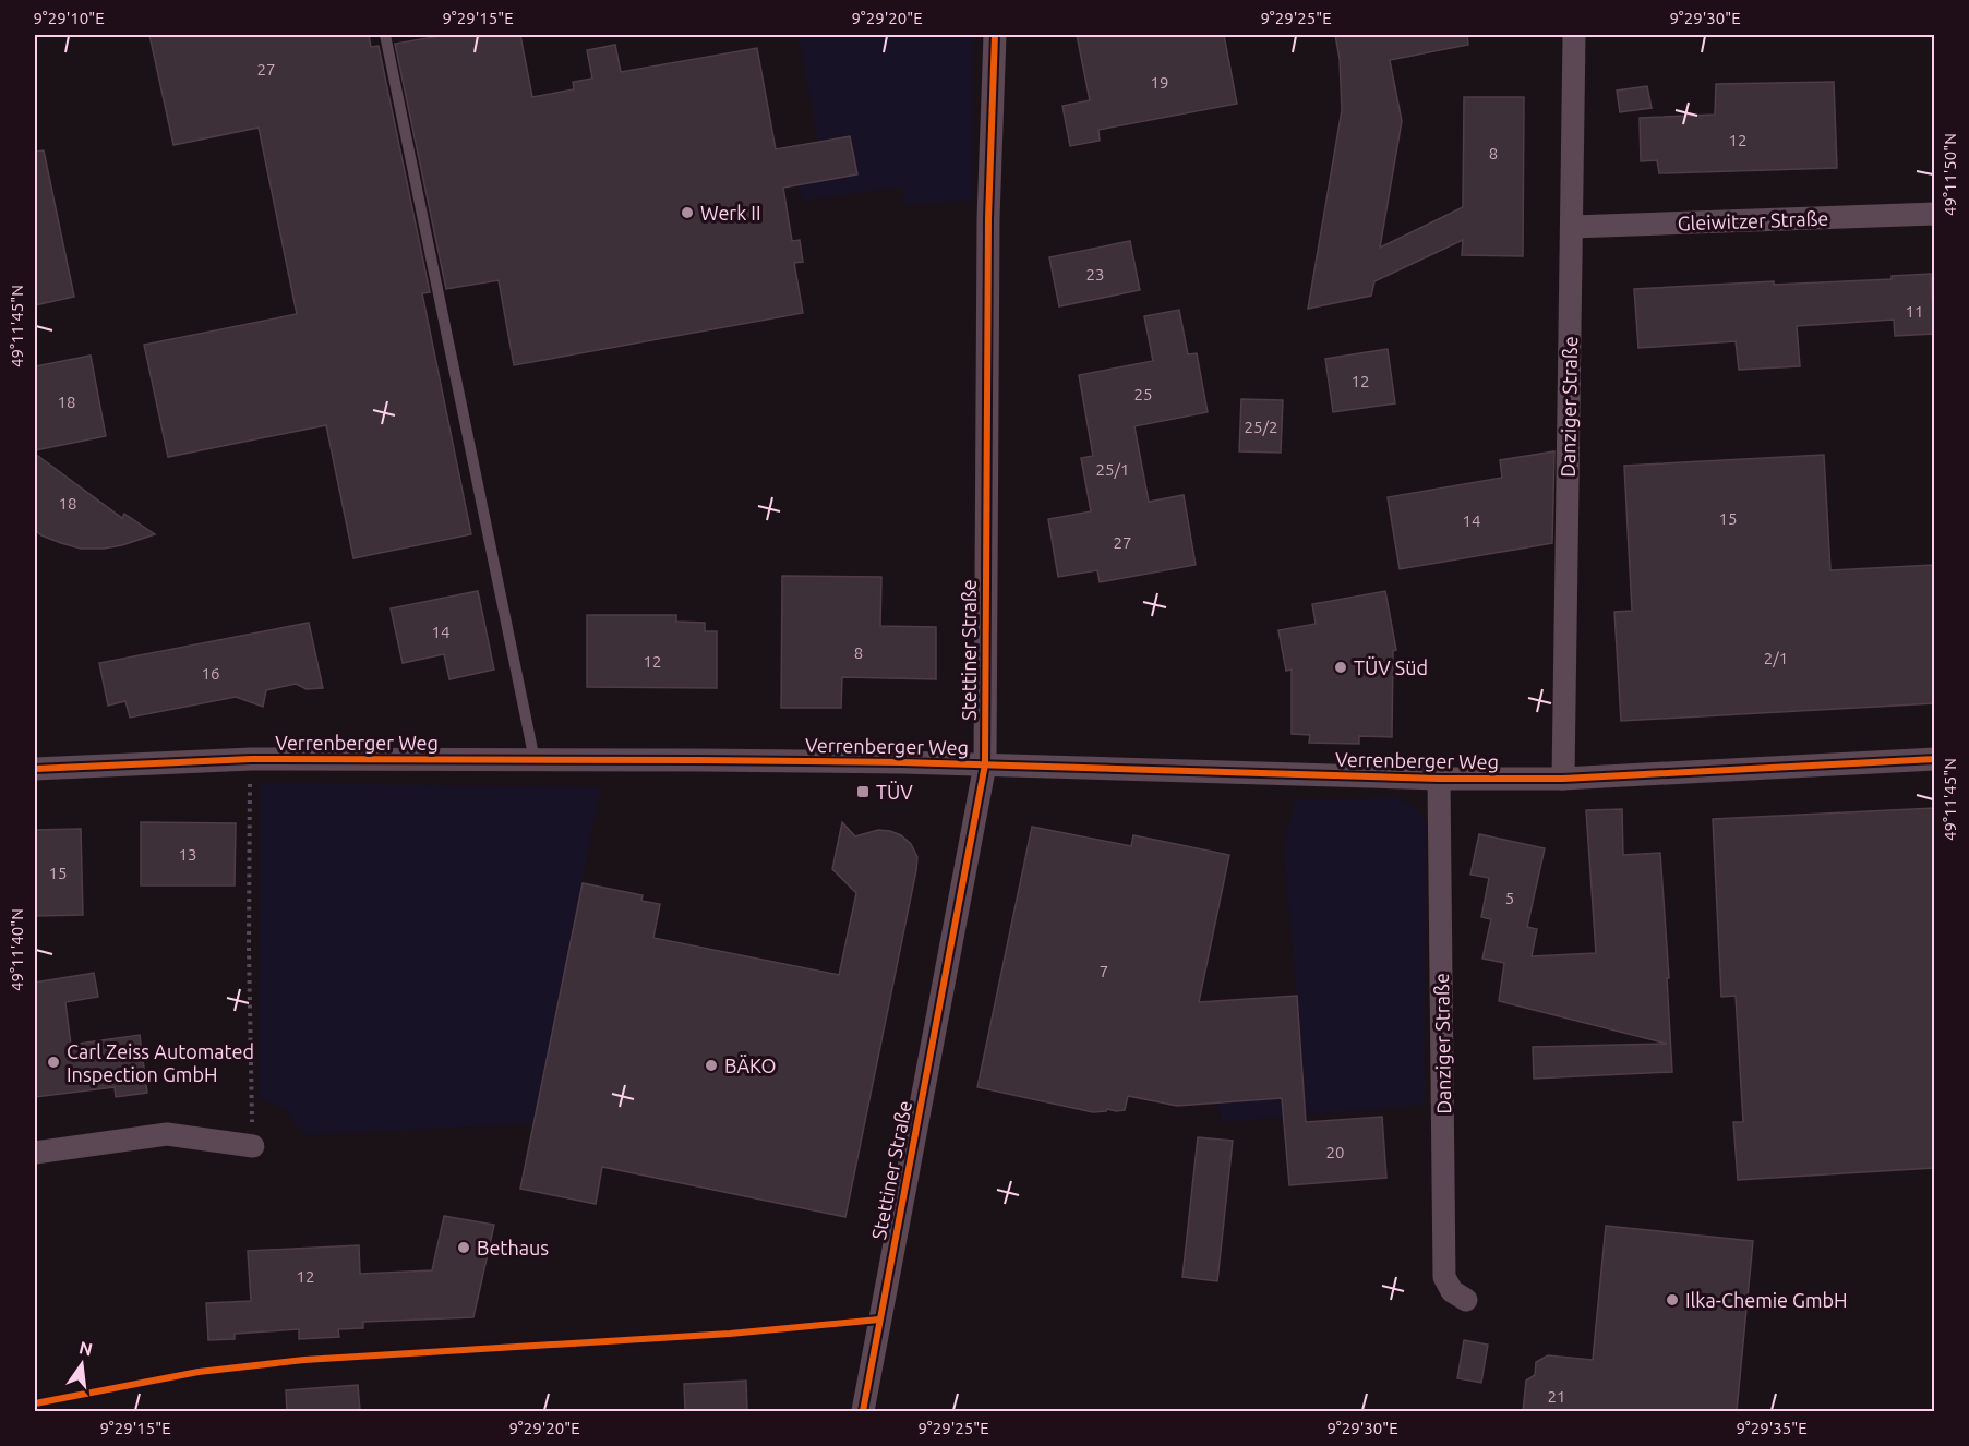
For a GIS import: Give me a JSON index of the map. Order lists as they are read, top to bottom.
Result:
{
  "streets": {
    "street": [
      "Gleiwitzer Straße",
      "Danziger Straße",
      "Stettiner Straße",
      "Verrenberger Weg"
    ]
  },
  "crossings": [
    ["Gleiwitzer Straße", "Danziger Straße"],
    ["Danziger Straße", "Verrenberger Weg"],
    ["Stettiner Straße", "Verrenberger Weg"]
  ],
  "places": {
    "other": [
      "Werk II",
      "TÜV Süd",
      "Carl Zeiss Automated Inspection GmbH",
      "BÄKO",
      "Bethaus",
      "Ilka-Chemie GmbH"
    ],
    "transit": ["TÜV"]
  },
  "house_numbers": [
    "27",
    "19",
    "12",
    "8",
    "23",
    "11",
    "12",
    "25",
    "18",
    "25/2",
    "25/1",
    "18",
    "15",
    "14",
    "27",
    "14",
    "8",
    "2/1",
    "12",
    "16",
    "13",
    "15",
    "5",
    "7",
    "20",
    "12",
    "21"
  ],
  "north": "top",
  "coordinates": [
    "9°29'10\"E",
    "9°29'15\"E",
    "9°29'20\"E",
    "9°29'25\"E",
    "9°29'30\"E",
    "49°11'50\"N",
    "49°11'45\"N",
    "49°11'40\"N",
    "9°29'35\"E"
  ]
}
